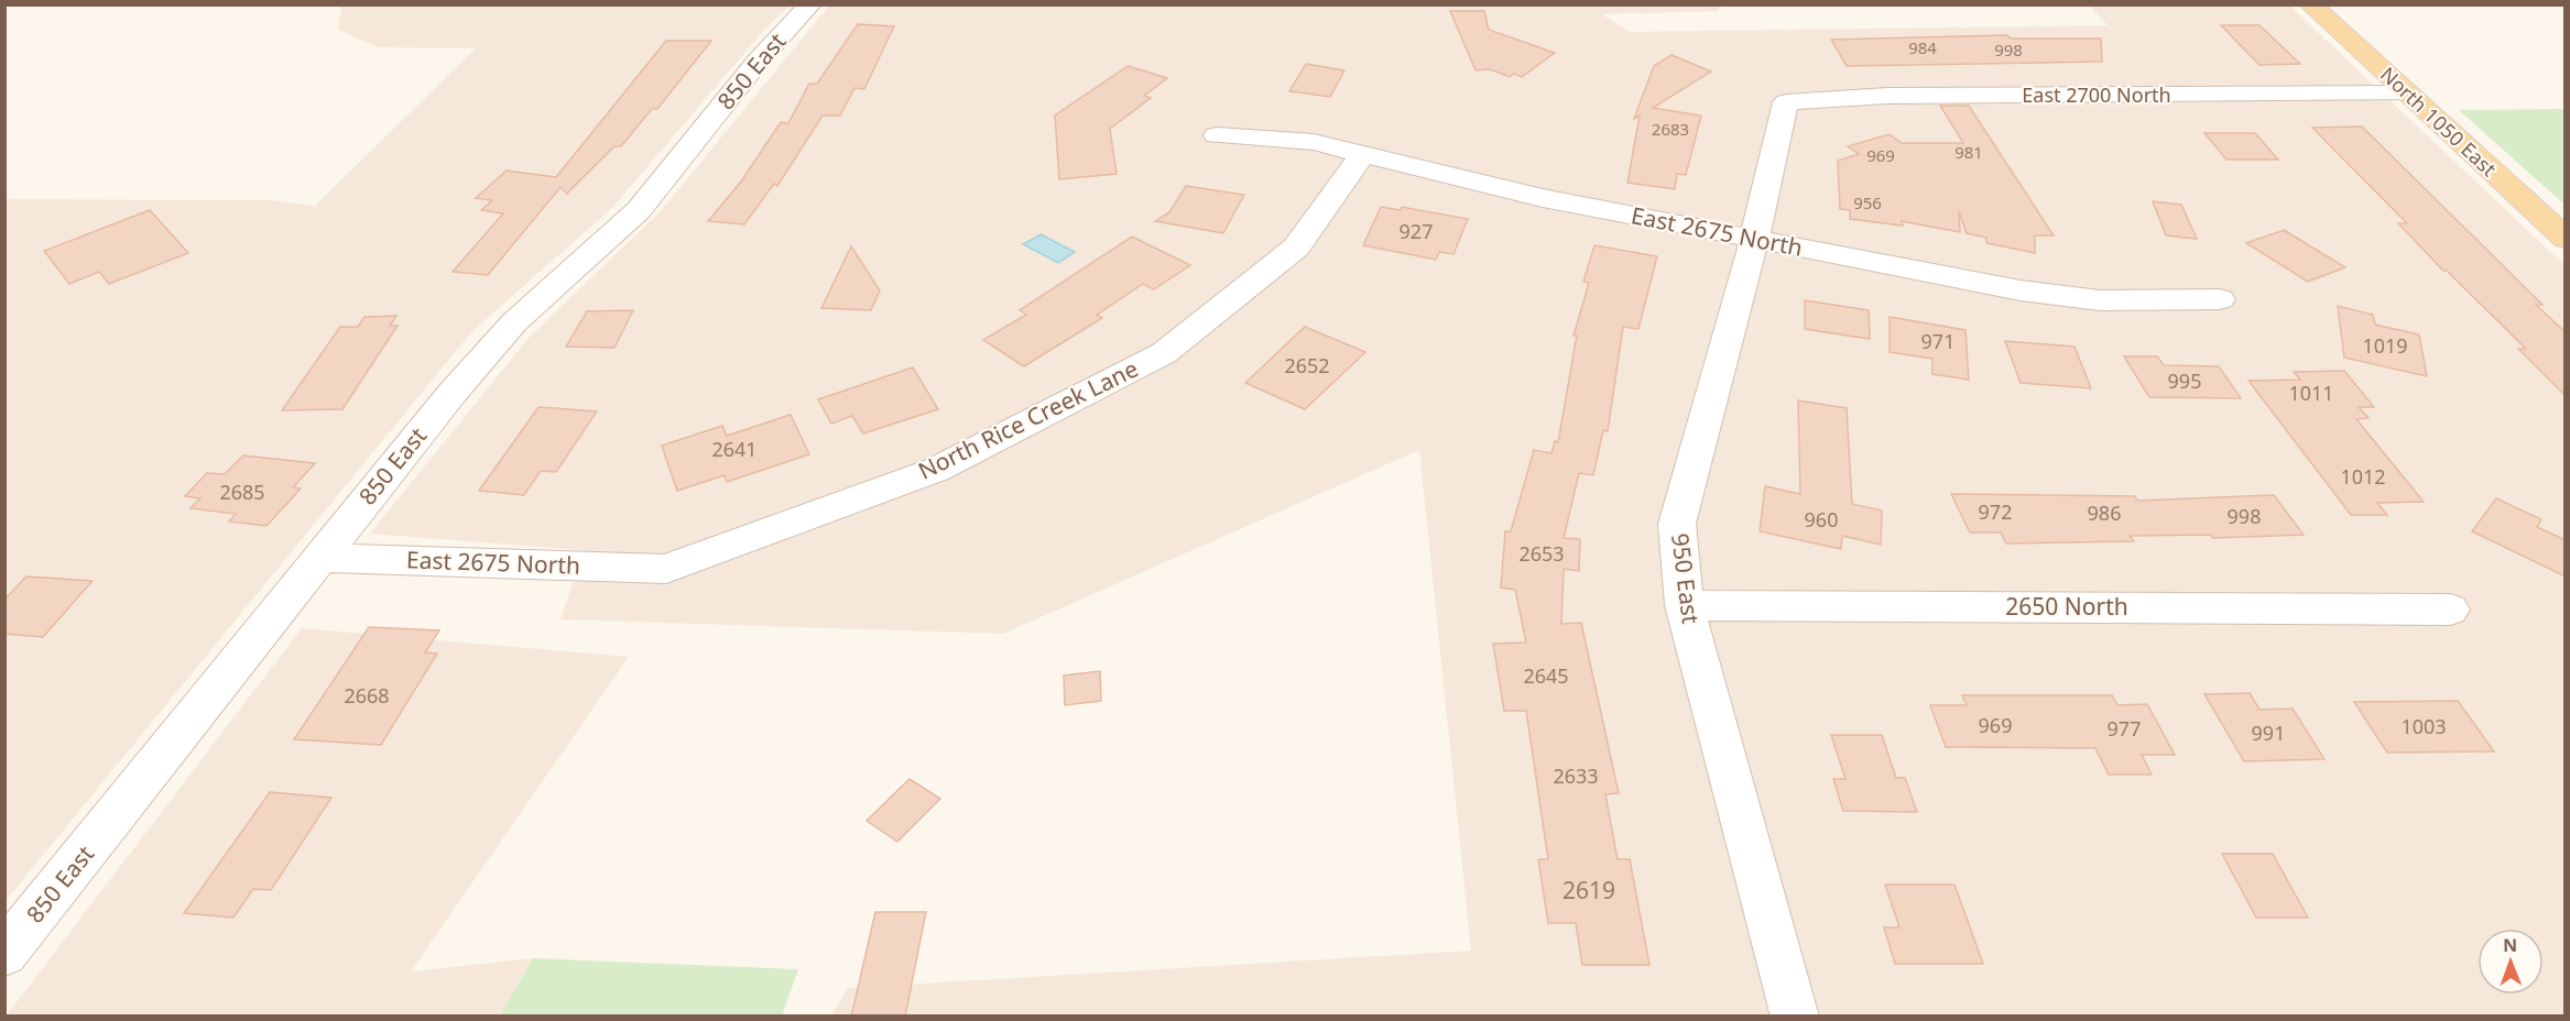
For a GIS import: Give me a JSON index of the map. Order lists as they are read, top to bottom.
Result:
{
  "streets": {
    "main road": ["North 1050 East"],
    "street": [
      "850 East",
      "East 2700 North",
      "East 2675 North",
      "North Rice Creek Lane",
      "950 East",
      "2650 North"
    ]
  },
  "crossings": [
    ["850 East", "East 2675 North"],
    ["East 2700 North", "North 1050 East"],
    ["East 2700 North", "950 East"],
    ["East 2675 North", "North Rice Creek Lane"],
    ["East 2675 North", "950 East"],
    ["950 East", "2650 North"]
  ],
  "house_numbers": [
    "984",
    "998",
    "2683",
    "981",
    "969",
    "956",
    "927",
    "971",
    "1019",
    "2652",
    "995",
    "1011",
    "2641",
    "1012",
    "2685",
    "972",
    "986",
    "998",
    "960",
    "2653",
    "2645",
    "2668",
    "969",
    "1003",
    "977",
    "991",
    "2633",
    "2619"
  ],
  "north": "top"
}
